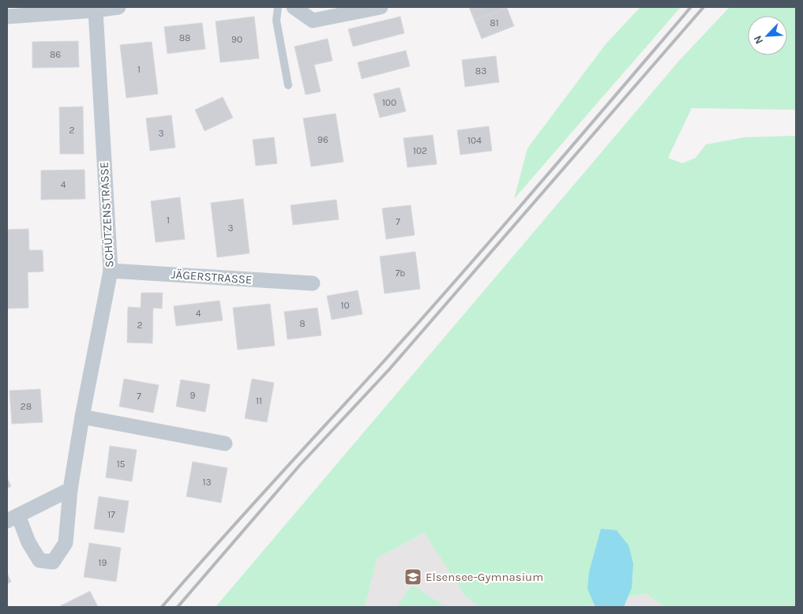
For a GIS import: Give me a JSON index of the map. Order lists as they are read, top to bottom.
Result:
{
  "streets": {
    "street": ["SCHÜTZENSTRASSE", "JÄGERSTRASSE"]
  },
  "crossings": [
    ["SCHÜTZENSTRASSE", "JÄGERSTRASSE"]
  ],
  "places": {
    "school or university": ["Elsensee-Gymnasium"]
  },
  "house_numbers": [
    "81",
    "88",
    "90",
    "86",
    "1",
    "83",
    "100",
    "2",
    "3",
    "96",
    "104",
    "102",
    "4",
    "1",
    "7",
    "3",
    "7b",
    "10",
    "4",
    "8",
    "2",
    "9",
    "7",
    "11",
    "28",
    "15",
    "13",
    "17",
    "19"
  ],
  "north": "bottom left"
}
